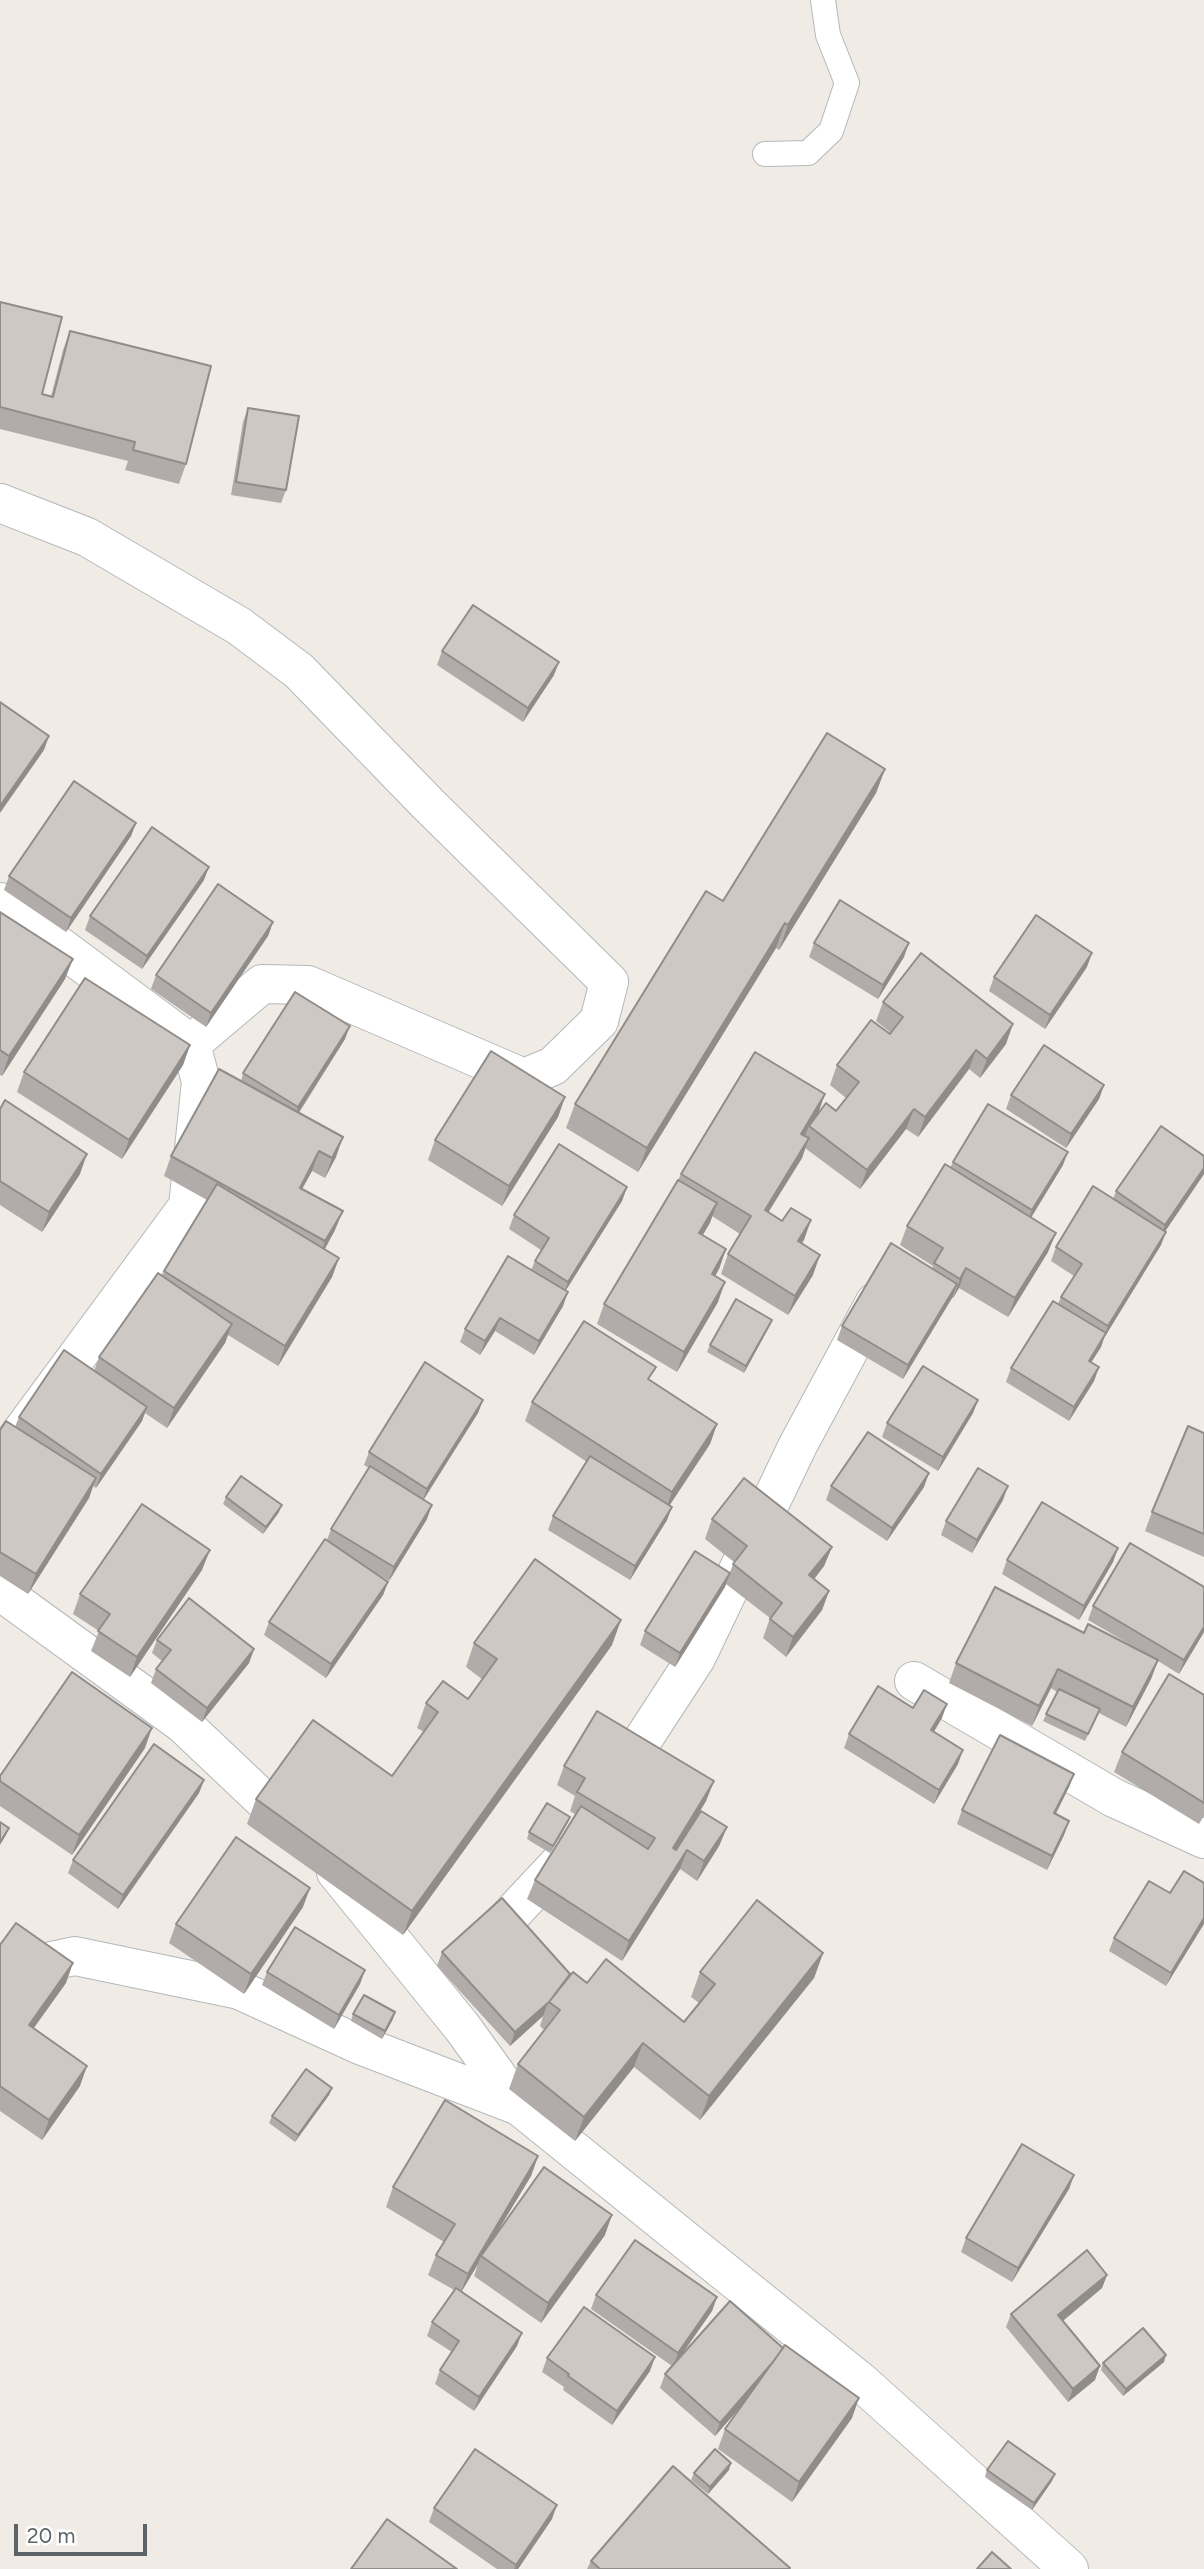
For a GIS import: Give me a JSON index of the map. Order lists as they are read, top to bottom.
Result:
{
  "scale_bar": "20 m"
}
